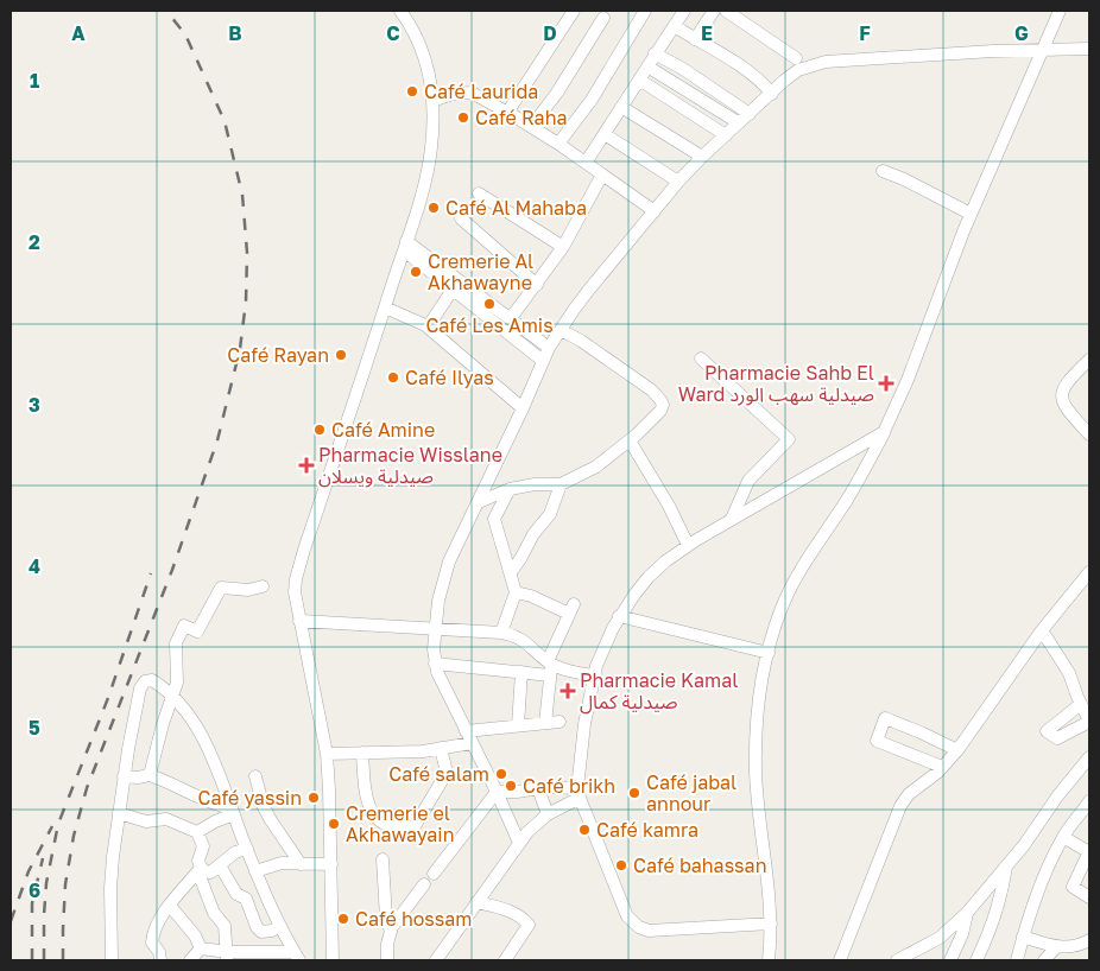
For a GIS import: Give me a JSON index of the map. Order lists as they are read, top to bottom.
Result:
{
  "places": {
    "other": [
      "Café Laurida",
      "Café Raha",
      "Café Al Mahaba",
      "Cremerie Al Akhawayne",
      "Café Les Amis",
      "Café Rayan",
      "Café Ilyas",
      "Café Amine",
      "Café salam",
      "Café brikh",
      "Café jabal annour",
      "Café yassin",
      "Cremerie el Akhawayain",
      "Café kamra",
      "Café bahassan",
      "Café hossam"
    ],
    "health": ["Pharmacie Sahb El Ward صيدلية سهب الورد", "Pharmacie Wisslane صيدلية ويسلان", "Pharmacie Kamal صيدلية كمال"]
  },
  "grid": {
    "columns": [
      "A",
      "B",
      "C",
      "D",
      "E",
      "F",
      "G"
    ],
    "rows": [
      "1",
      "2",
      "3",
      "4",
      "5",
      "6"
    ]
  }
}
